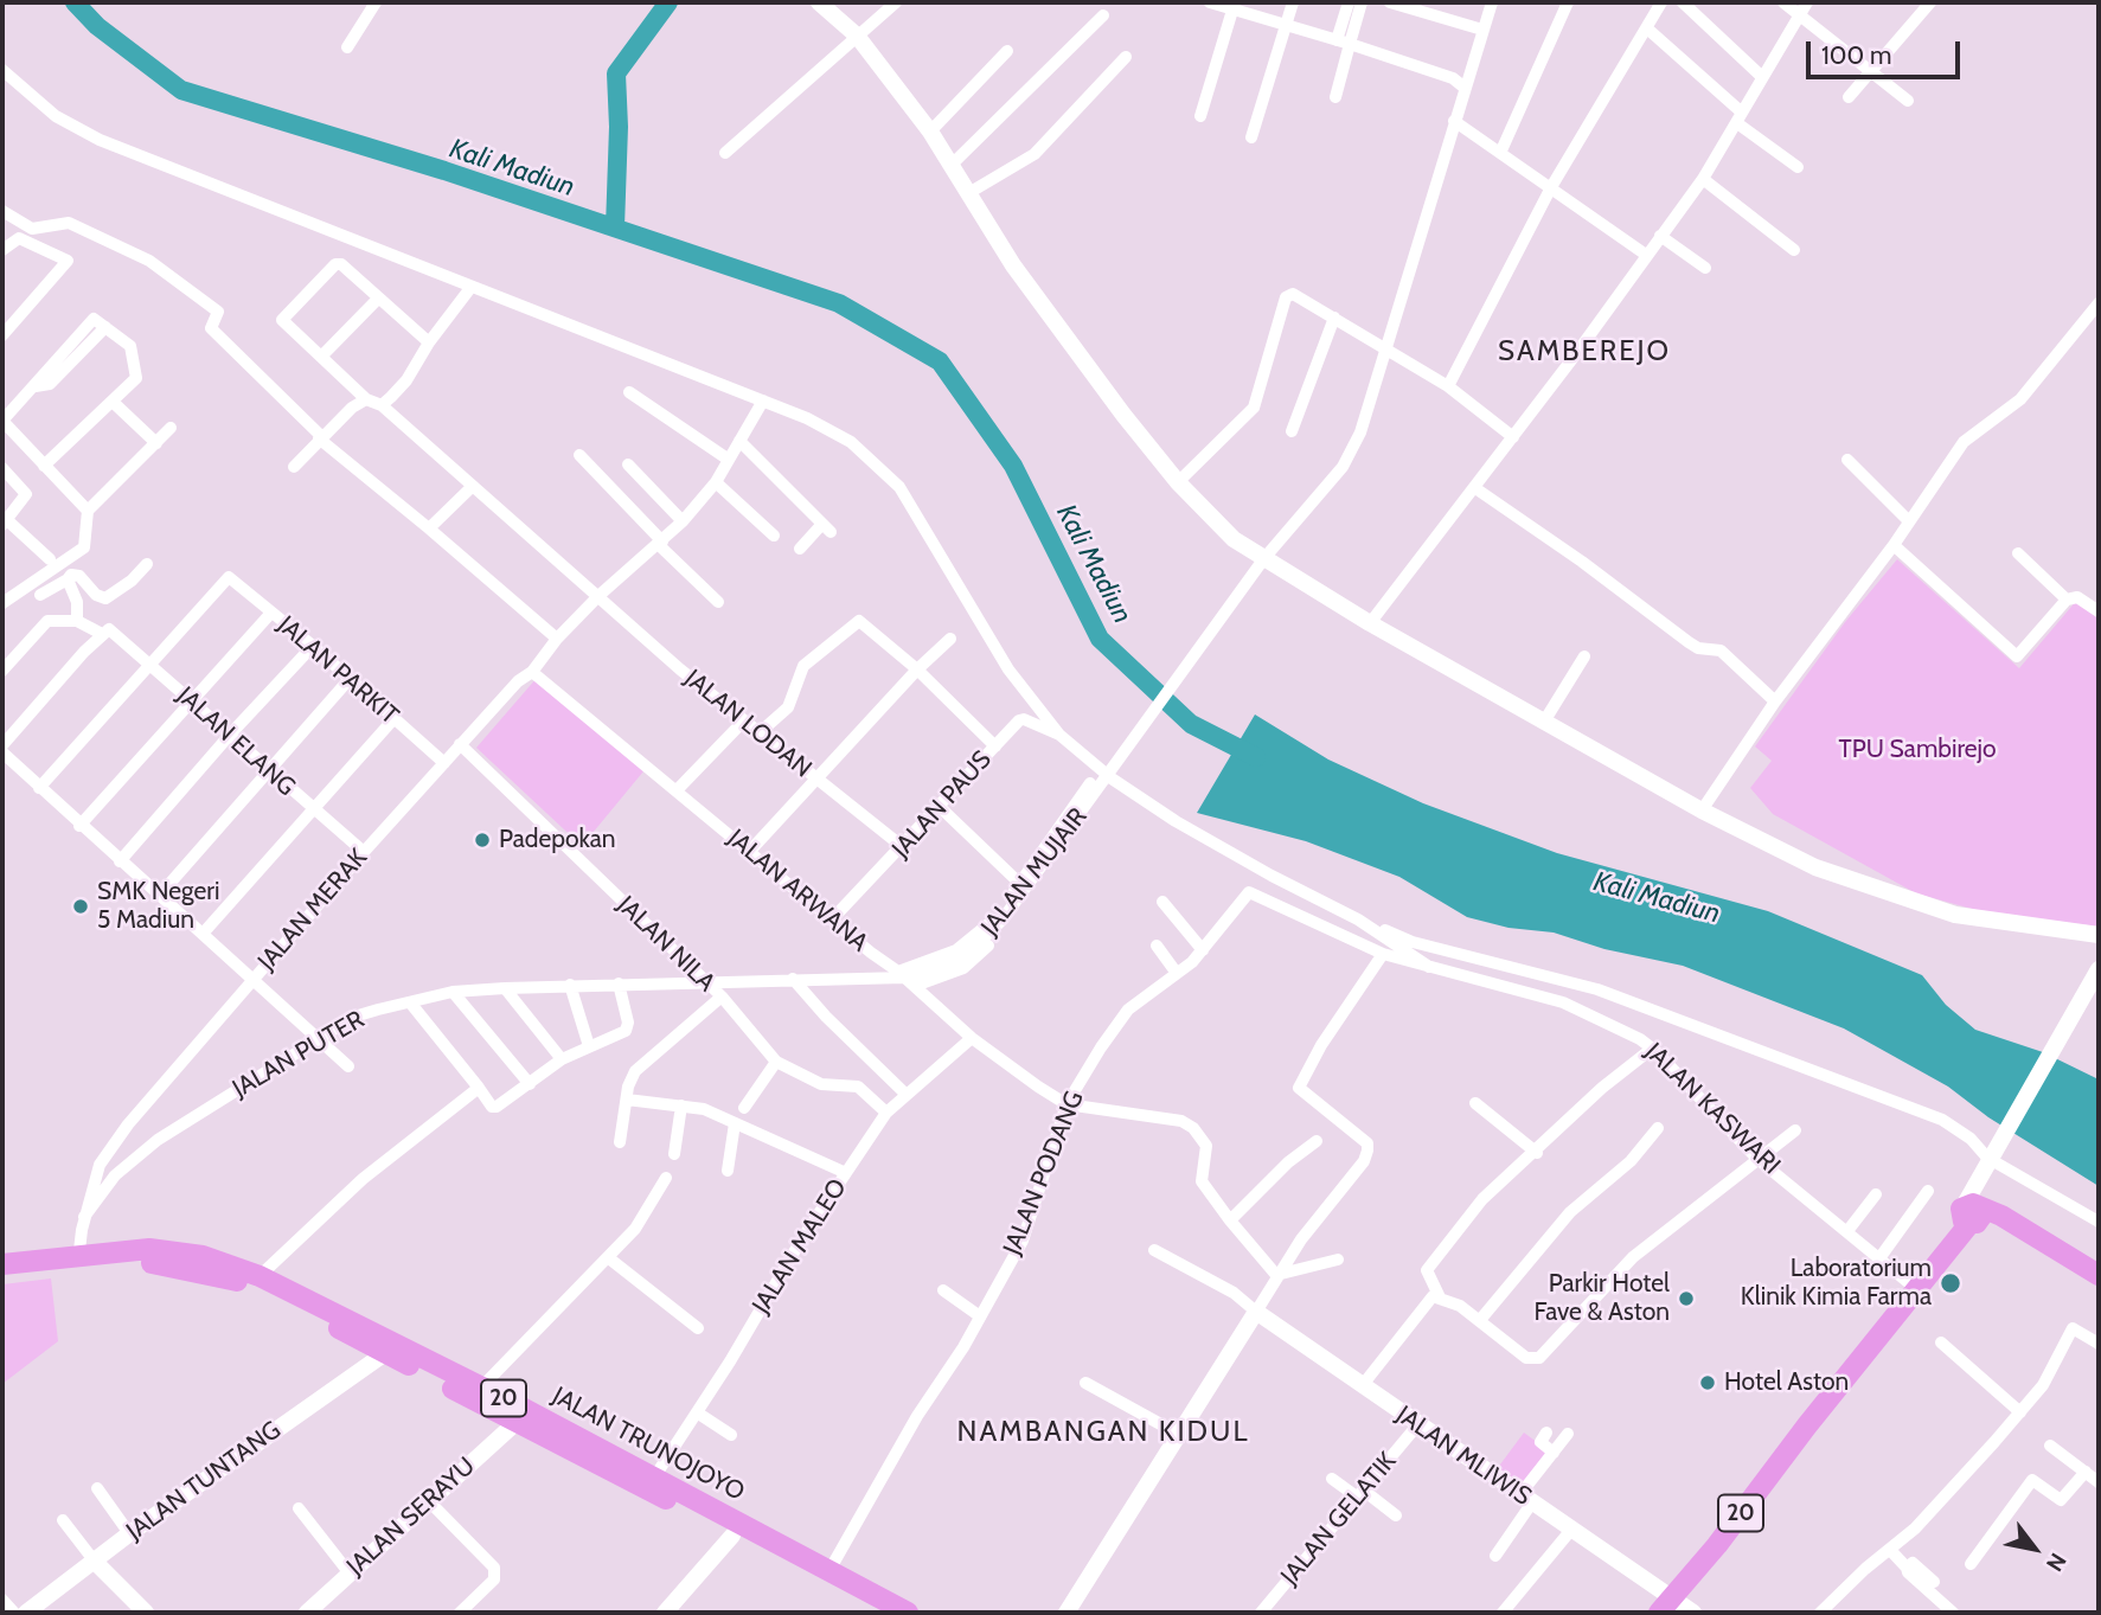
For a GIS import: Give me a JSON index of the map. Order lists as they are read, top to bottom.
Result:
{
  "streets": {
    "highway": ["20", "JALAN TRUNOJOYO"],
    "main road": ["JALAN MLIWIS", "JALAN TUNTANG", "JALAN SERAYU"],
    "street": [
      "JALAN PARKIT",
      "JALAN LODAN",
      "JALAN ELANG",
      "JALAN PAUS",
      "JALAN MUJAIR",
      "JALAN ARWANA",
      "JALAN MERAK",
      "JALAN NILA",
      "JALAN PUTER",
      "JALAN KASWARI",
      "JALAN PODANG",
      "JALAN MALEO",
      "JALAN GELATIK"
    ]
  },
  "crossings": [
    ["JALAN PARKIT", "JALAN ELANG"],
    ["JALAN PARKIT", "JALAN MERAK"],
    ["JALAN LODAN", "JALAN PAUS"],
    ["JALAN LODAN", "JALAN MERAK"],
    ["JALAN ELANG", "JALAN MERAK"],
    ["JALAN PAUS", "JALAN ARWANA"],
    ["JALAN MUJAIR", "JALAN ARWANA"],
    ["JALAN MUJAIR", "JALAN NILA"],
    ["JALAN MUJAIR", "JALAN PUTER"],
    ["JALAN ARWANA", "JALAN MERAK"],
    ["JALAN ARWANA", "JALAN PODANG"],
    ["JALAN ARWANA", "JALAN MALEO"],
    ["JALAN MERAK", "JALAN NILA"],
    ["JALAN MERAK", "JALAN PUTER"],
    ["JALAN MERAK", "20"],
    ["JALAN MERAK", "JALAN TRUNOJOYO"],
    ["JALAN NILA", "JALAN PUTER"],
    ["JALAN NILA", "JALAN MALEO"],
    ["JALAN KASWARI", "JALAN PODANG"],
    ["JALAN KASWARI", "20"],
    ["JALAN PODANG", "JALAN TRUNOJOYO"],
    ["JALAN MALEO", "JALAN TRUNOJOYO"],
    ["20", "JALAN TRUNOJOYO"],
    ["20", "JALAN MLIWIS"],
    ["JALAN TRUNOJOYO", "JALAN TUNTANG"],
    ["JALAN TRUNOJOYO", "JALAN SERAYU"],
    ["JALAN MLIWIS", "JALAN GELATIK"]
  ],
  "districts": ["SAMBEREJO", "NAMBANGAN KIDUL"],
  "water": ["Kali Madiun"],
  "parks": ["TPU Sambirejo"],
  "places": [
    "Padepokan",
    "SMK Negeri 5 Madiun",
    "Laboratorium Klinik Kimia Farma",
    "Parkir Hotel Fave & Aston",
    "Hotel Aston"
  ],
  "scale_bar": "100 m",
  "north": "bottom right"
}
